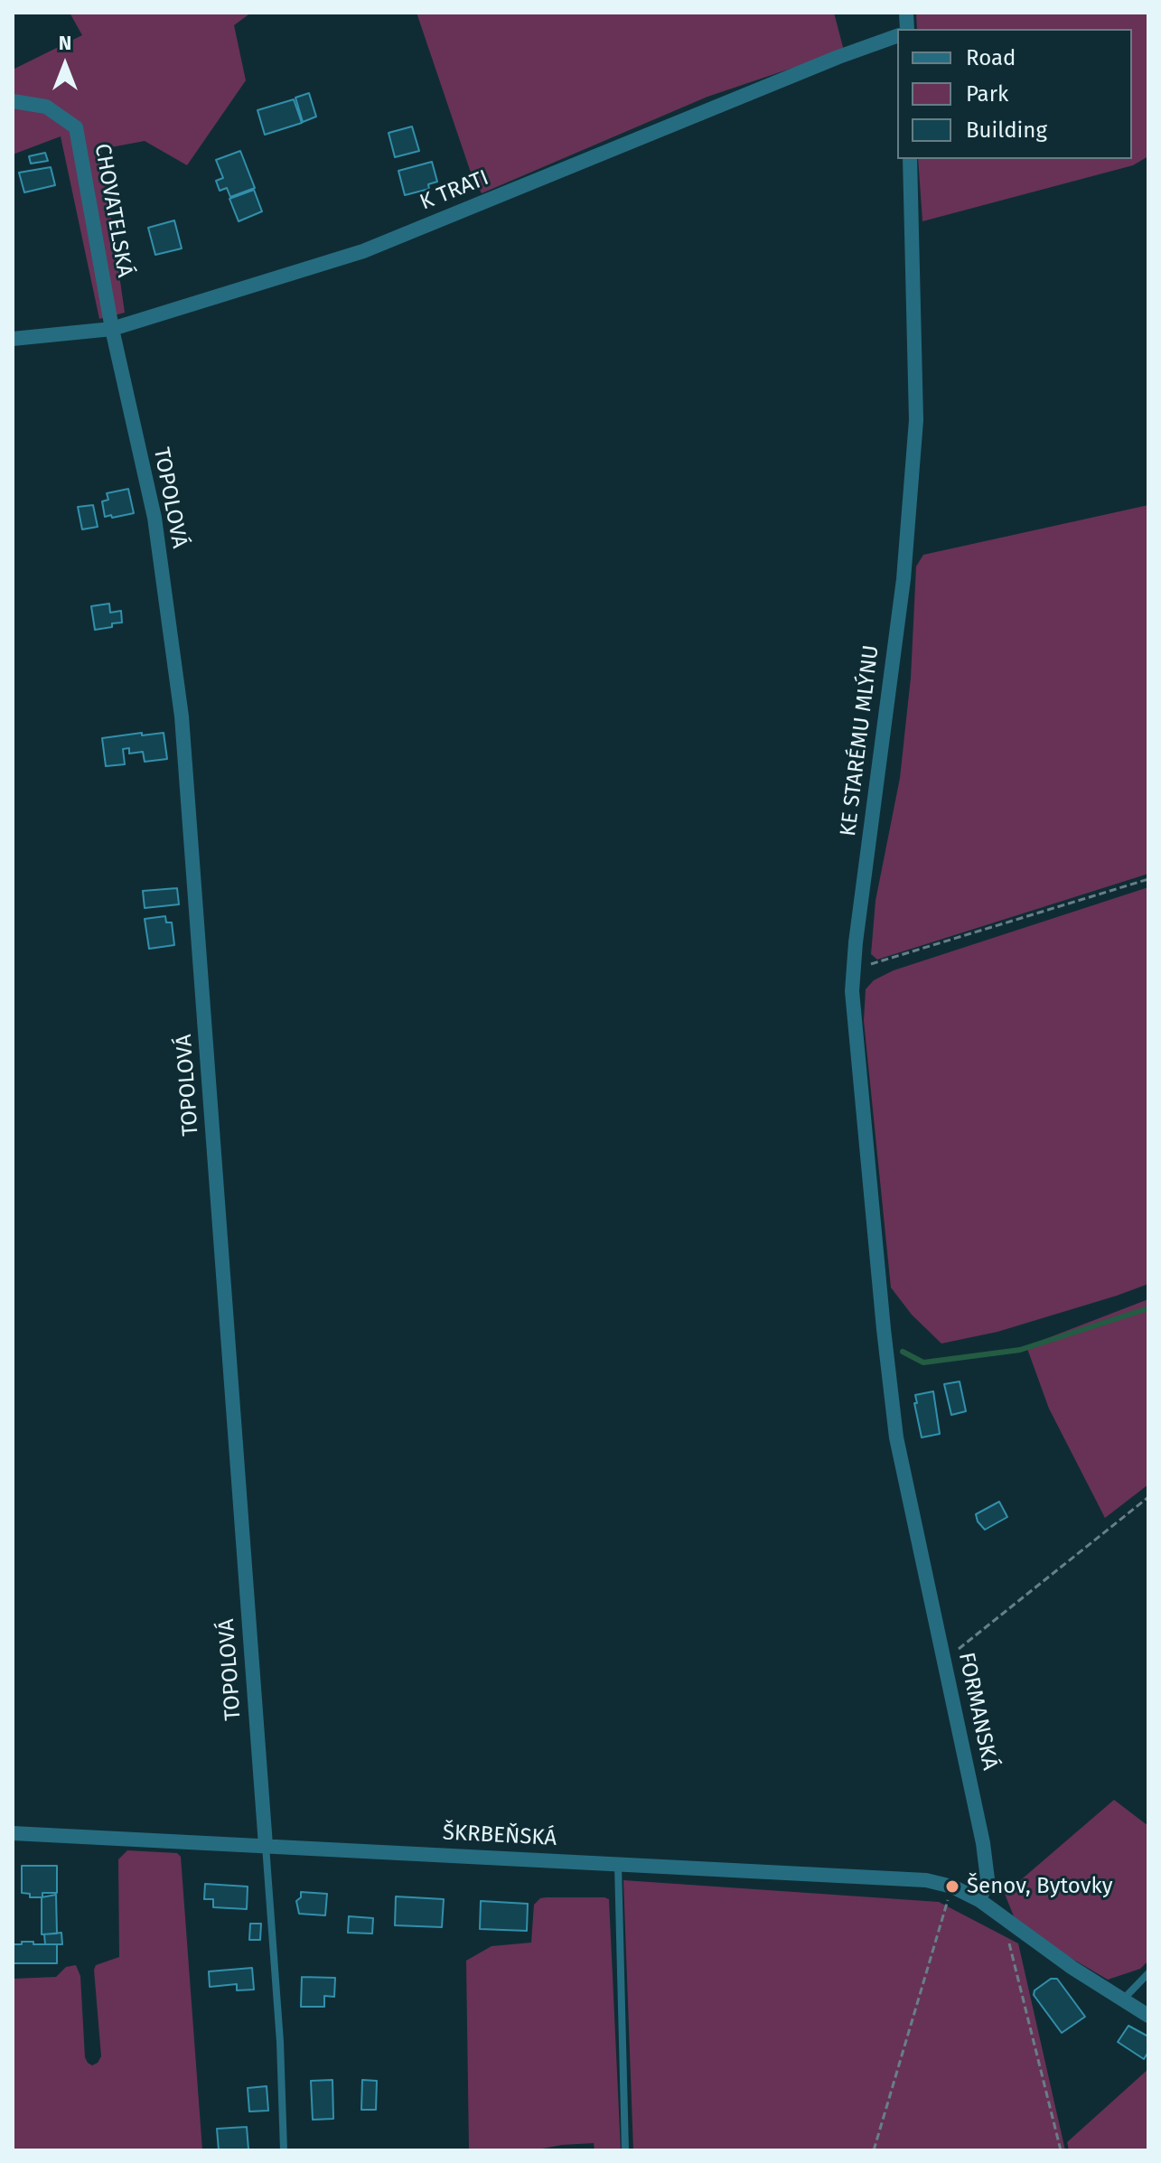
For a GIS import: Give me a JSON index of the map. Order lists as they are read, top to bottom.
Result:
{
  "streets": {
    "street": [
      "K TRATI",
      "CHOVATELSKÁ",
      "TOPOLOVÁ",
      "KE STARÉMU MLÝNU",
      "FORMANSKÁ",
      "ŠKRBEŇSKÁ"
    ]
  },
  "crossings": [
    ["K TRATI", "CHOVATELSKÁ"],
    ["K TRATI", "TOPOLOVÁ"],
    ["CHOVATELSKÁ", "TOPOLOVÁ"],
    ["TOPOLOVÁ", "ŠKRBEŇSKÁ"],
    ["KE STARÉMU MLÝNU", "FORMANSKÁ"],
    ["FORMANSKÁ", "ŠKRBEŇSKÁ"]
  ],
  "places": ["Šenov, Bytovky"],
  "legend": ["Road", "Park", "Building"],
  "north": "top"
}
